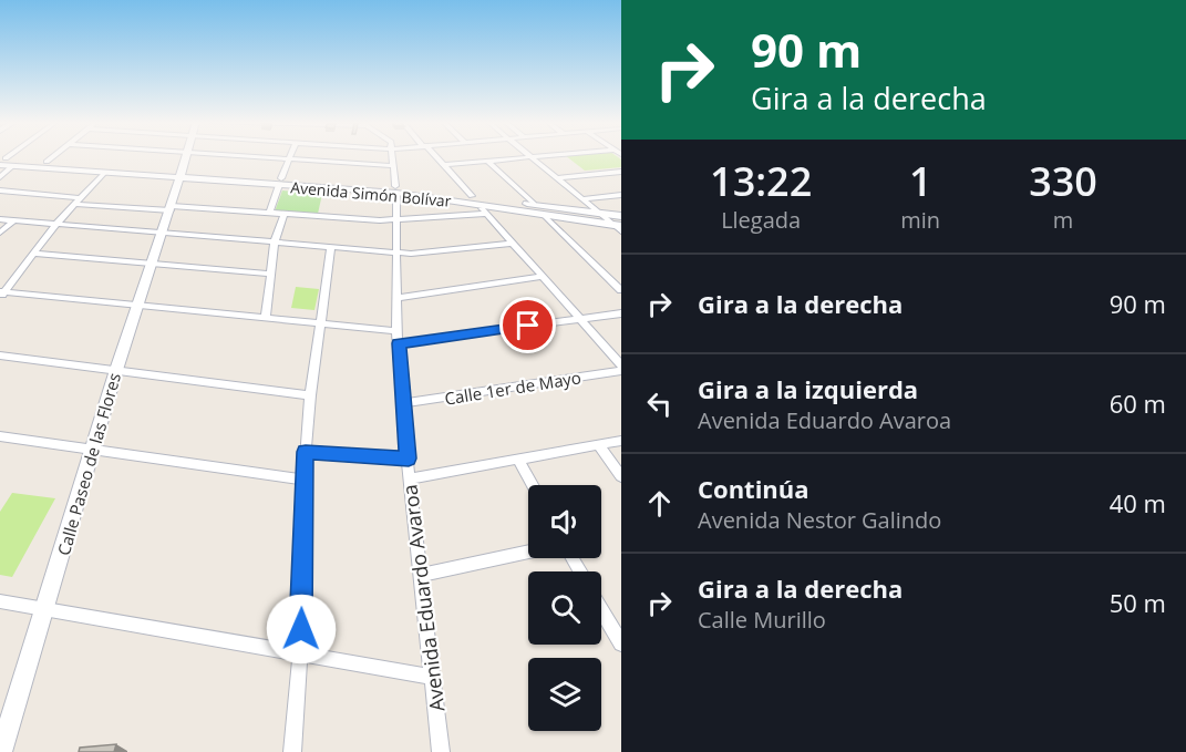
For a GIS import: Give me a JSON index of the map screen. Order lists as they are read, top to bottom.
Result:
{
  "streets": {
    "street": [
      "Avenida Simón Bolívar",
      "Calle 1er de Mayo",
      "Calle Paseo de las Flores",
      "Avenida Eduardo Avaroa"
    ]
  },
  "crossings": [
    ["Avenida Simón Bolívar", "Calle Paseo de las Flores"],
    ["Avenida Simón Bolívar", "Avenida Eduardo Avaroa"],
    ["Calle 1er de Mayo", "Avenida Eduardo Avaroa"]
  ],
  "page": {
    "turn": ["90 m", "Gira a la derecha"],
    "eta": [
      "13:22",
      "Llegada",
      "1",
      "min",
      "330",
      "m"
    ],
    "list": [
      {
        "name": "Gira a la derecha",
        "value": "90 m"
      },
      {
        "name": "Gira a la izquierda",
        "note": "Avenida Eduardo Avaroa",
        "value": "60 m"
      },
      {
        "name": "Continúa",
        "note": "Avenida Nestor Galindo",
        "value": "40 m"
      },
      {
        "name": "Gira a la derecha",
        "note": "Calle Murillo",
        "value": "50 m"
      }
    ]
  }
}
